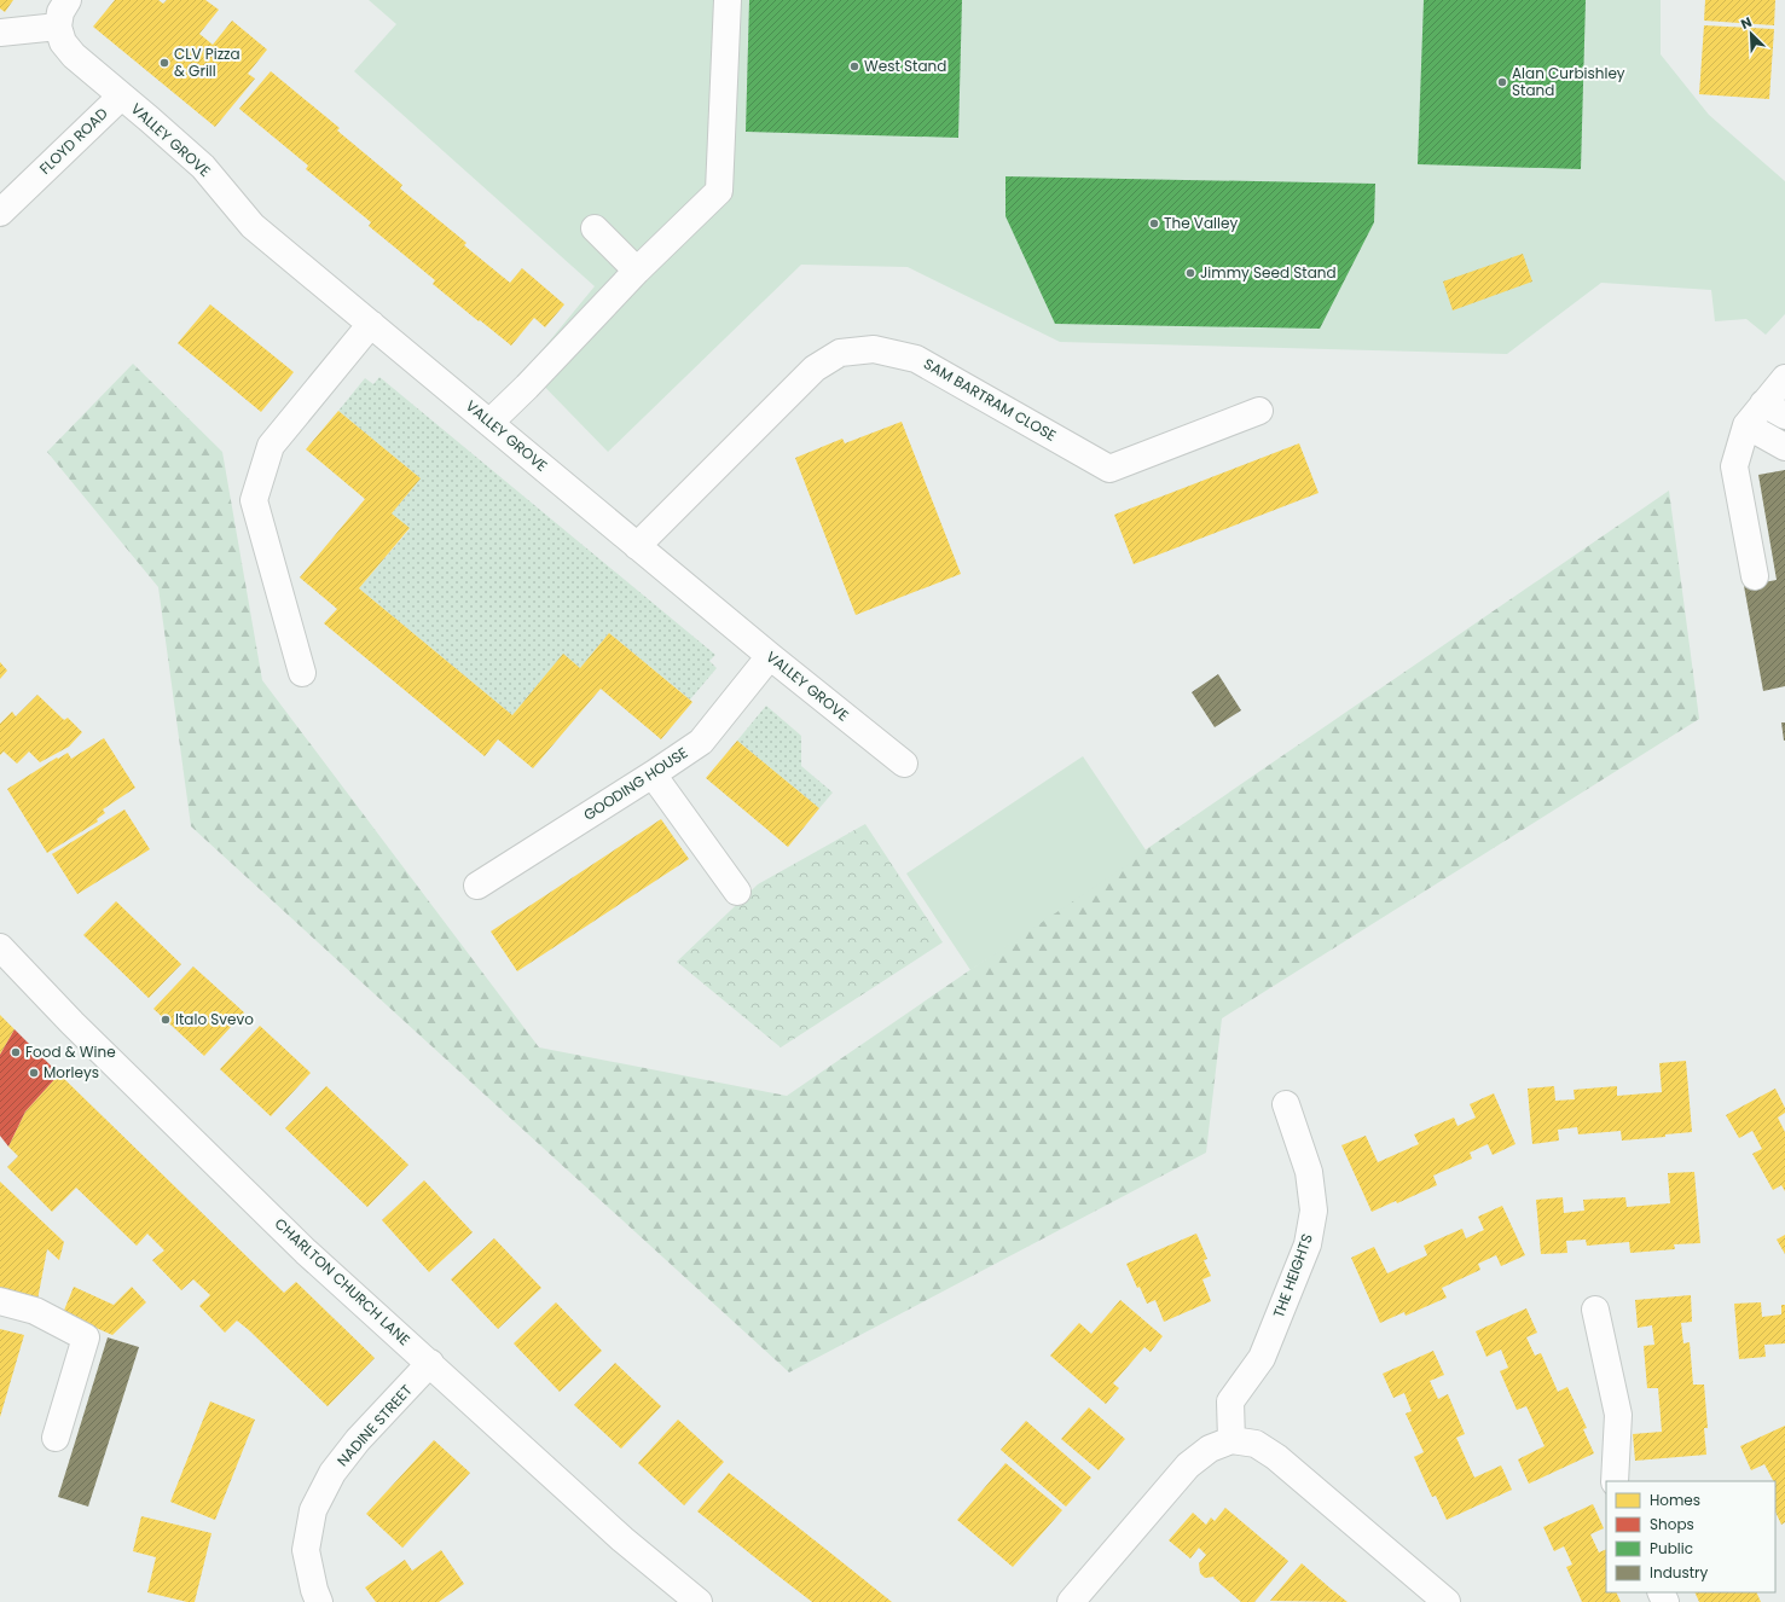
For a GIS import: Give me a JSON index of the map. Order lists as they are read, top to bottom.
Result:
{
  "streets": {
    "street": [
      "VALLEY GROVE",
      "FLOYD ROAD",
      "SAM BARTRAM CLOSE",
      "GOODING HOUSE",
      "THE HEIGHTS",
      "CHARLTON CHURCH LANE",
      "NADINE STREET"
    ]
  },
  "crossings": [
    ["VALLEY GROVE", "FLOYD ROAD"],
    ["VALLEY GROVE", "SAM BARTRAM CLOSE"],
    ["VALLEY GROVE", "GOODING HOUSE"],
    ["CHARLTON CHURCH LANE", "NADINE STREET"]
  ],
  "places": [
    "CLV Pizza & Grill",
    "West Stand",
    "Alan Curbishley Stand",
    "The Valley",
    "Jimmy Seed Stand",
    "Italo Svevo",
    "Food & Wine",
    "Morleys"
  ],
  "legend": [
    "Homes",
    "Shops",
    "Public",
    "Industry"
  ],
  "north": "top left"
}
